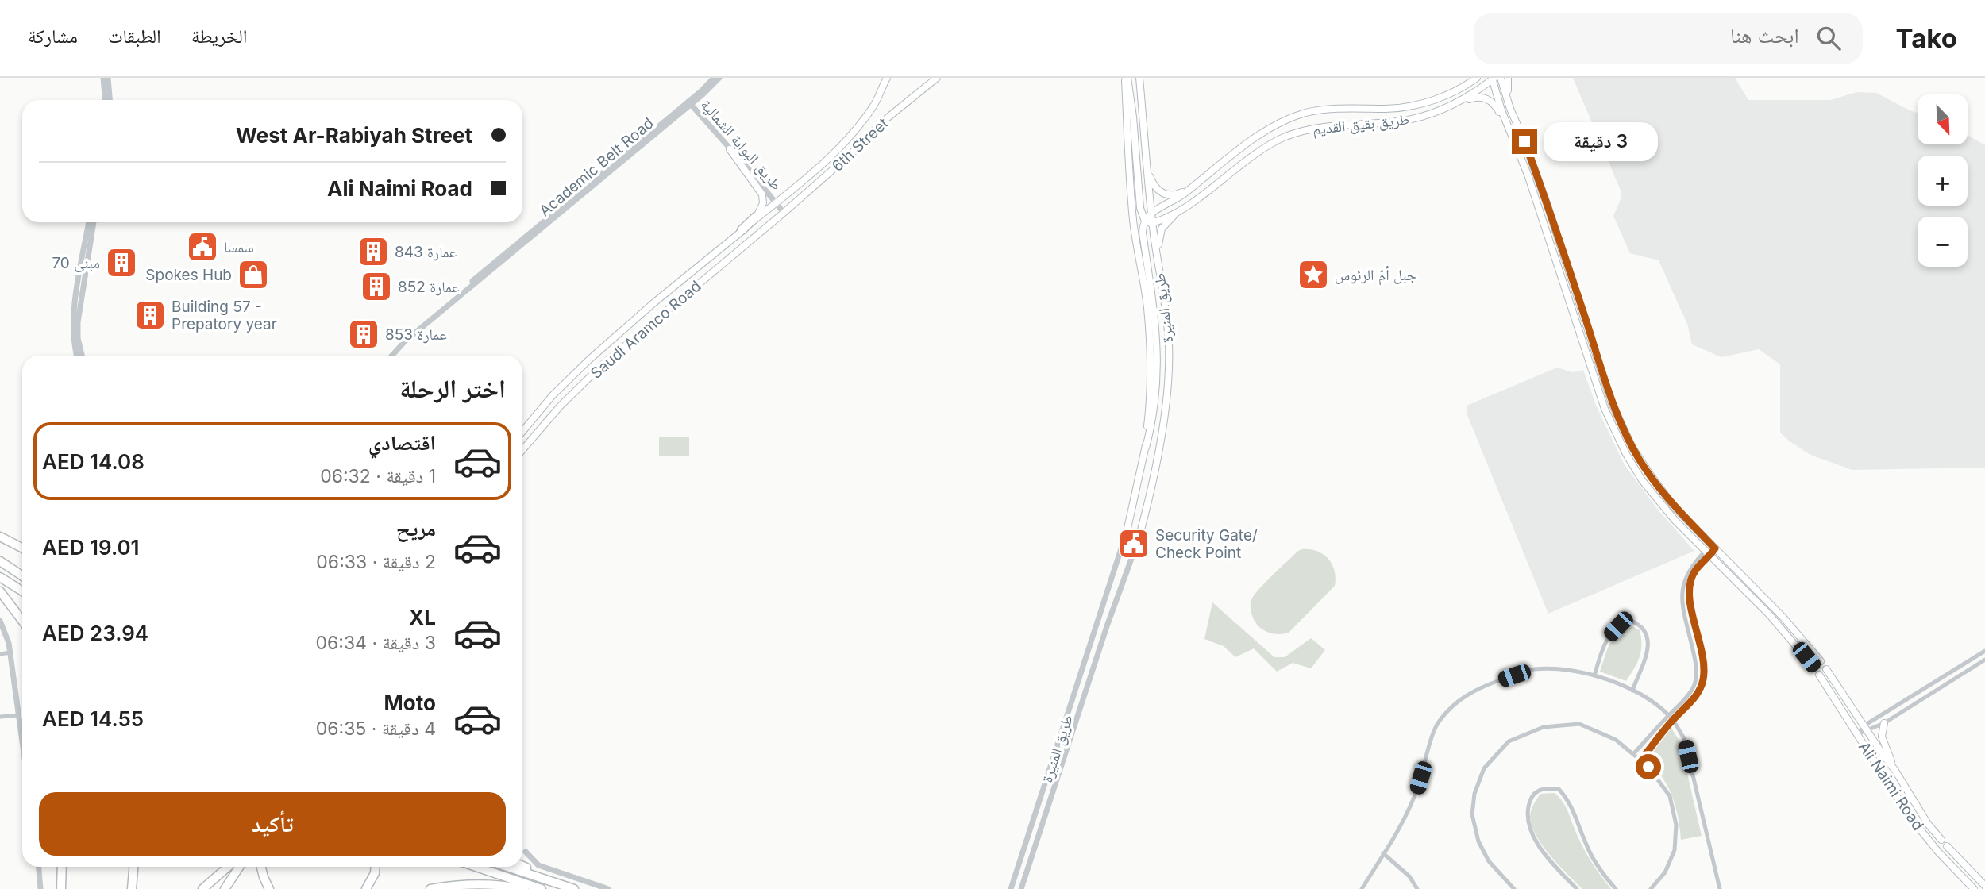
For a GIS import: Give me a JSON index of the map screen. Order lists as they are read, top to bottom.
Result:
{
  "streets": {
    "main road": [
      "طريق بقيق القديم",
      "6th Street",
      "طريق المنيرة",
      "Saudi Aramco Road",
      "Ali Naimi Road"
    ],
    "street": ["طريق البوابة الشمالية", "Academic Belt Road"]
  },
  "crossings": [
    ["طريق بقيق القديم", "طريق المنيرة"],
    ["طريق البوابة الشمالية", "6th Street"],
    ["طريق البوابة الشمالية", "Academic Belt Road"],
    ["طريق البوابة الشمالية", "Saudi Aramco Road"],
    ["6th Street", "Saudi Aramco Road"]
  ],
  "places": {
    "public building": ["سمسا", "Security Gate/ Check Point"],
    "building": [
      "عمارة 843",
      "مبنى 70",
      "عمارة 852",
      "Building 57 - Prepatory year",
      "عمارة 853"
    ],
    "shop": ["Spokes Hub"],
    "place": ["جبل أمّ الرئوس"]
  },
  "north": "bottom right",
  "page": {
    "header": "Tako",
    "search": "ابحث هنا",
    "nav": ["الخريطة", "الطبقات", "مشاركة"],
    "map_buttons": ["+", "−"],
    "banner": ["West Ar-Rabiyah Street", "Ali Naimi Road"],
    "bubble": "3 دقيقة",
    "heading": "اختر الرحلة",
    "list": [
      {
        "name": "اقتصادي",
        "note": "1 دقيقة · 06:32",
        "value": "AED 14.08"
      },
      {
        "name": "مريح",
        "note": "2 دقيقة · 06:33",
        "value": "AED 19.01"
      },
      {
        "name": "XL",
        "note": "3 دقيقة · 06:34",
        "value": "AED 23.94"
      },
      {
        "name": "Moto",
        "note": "4 دقيقة · 06:35",
        "value": "AED 14.55"
      }
    ],
    "buttons": "تأكيد"
  }
}
